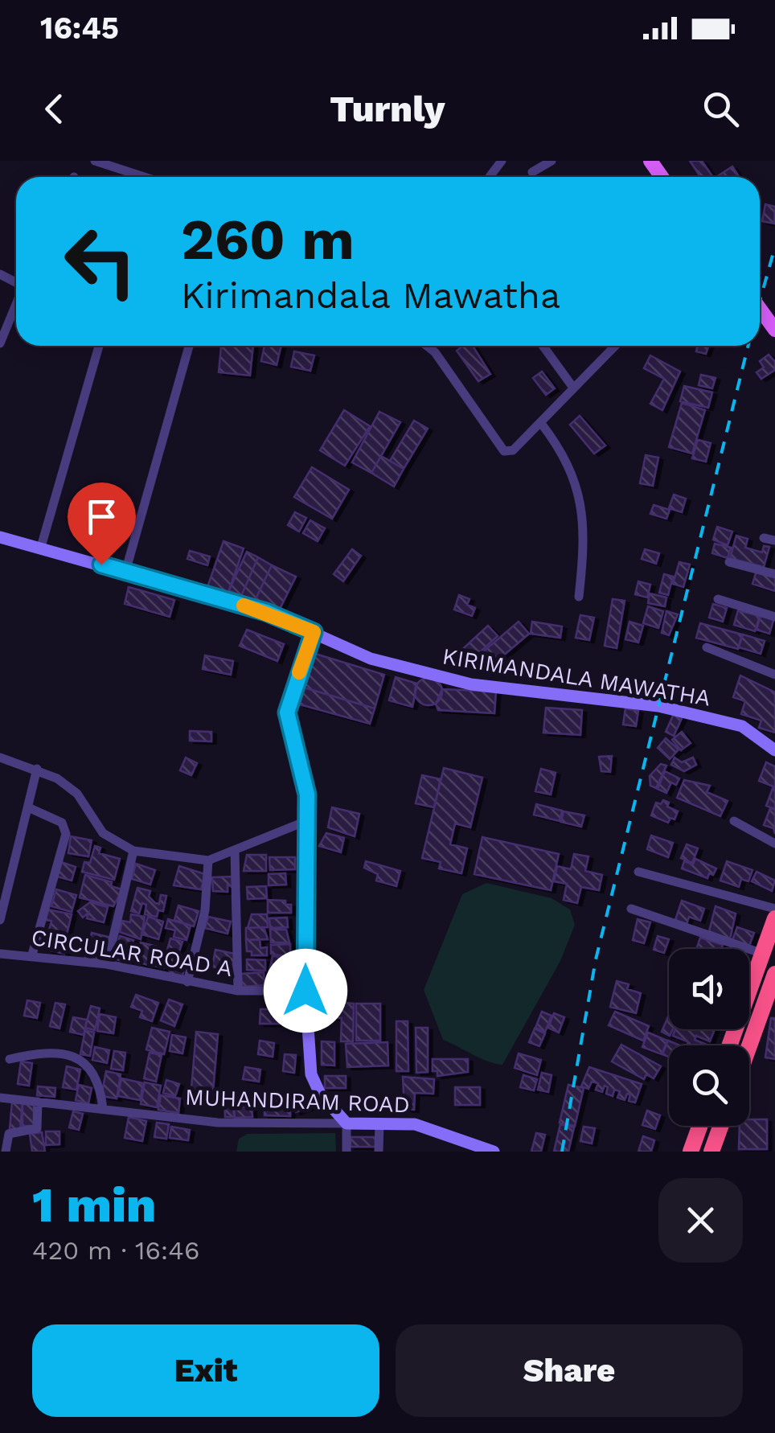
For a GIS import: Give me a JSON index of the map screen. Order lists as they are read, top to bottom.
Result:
{
  "streets": {
    "main road": ["KIRIMANDALA MAWATHA", "MUHANDIRAM ROAD"],
    "street": ["CIRCULAR ROAD A"]
  },
  "page": {
    "status": "16:45",
    "header": "Turnly",
    "turn": ["260 m", "Kirimandala Mawatha"],
    "heading": ["1 min", "420 m · 16:46"],
    "buttons": ["Exit", "Share"]
  }
}
